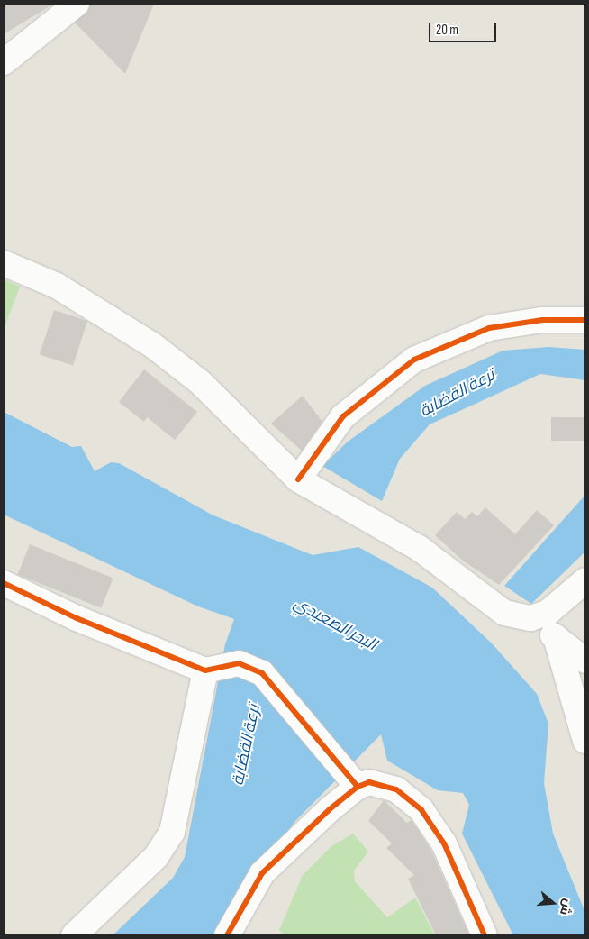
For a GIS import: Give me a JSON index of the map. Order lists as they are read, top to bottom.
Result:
{
  "water": ["ترعة القضابة", "البحر الصعيدي"],
  "scale_bar": "20 m",
  "north": "right"
}
